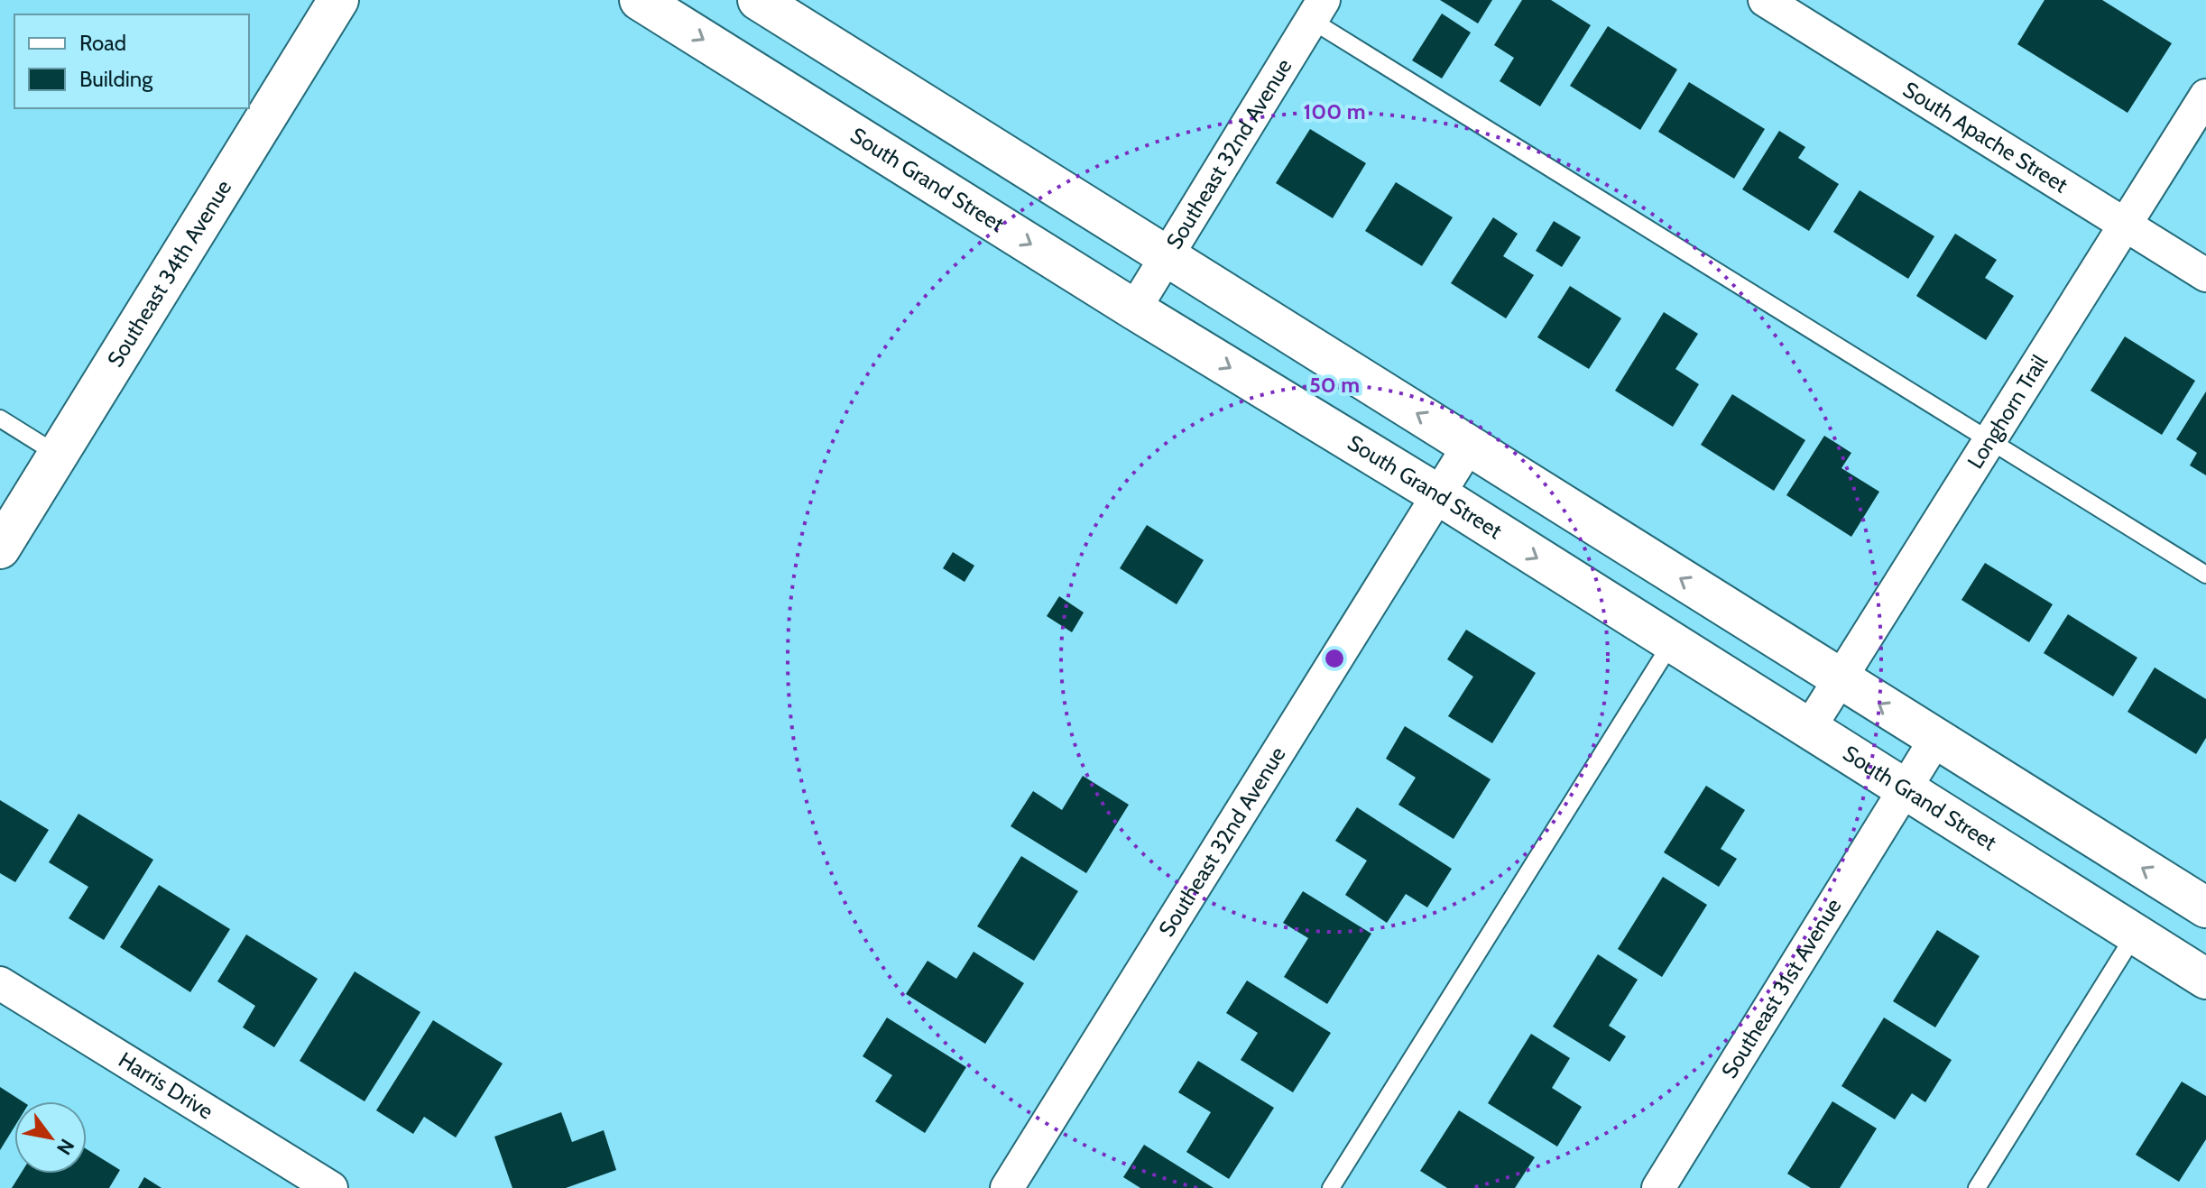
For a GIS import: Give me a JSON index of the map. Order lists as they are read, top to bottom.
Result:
{
  "streets": {
    "main road": ["South Grand Street", "Southeast 34th Avenue"],
    "street": [
      "South Apache Street",
      "Southeast 32nd Avenue",
      "Longhorn Trail",
      "Southeast 31st Avenue",
      "Harris Drive"
    ]
  },
  "crossings": [
    ["South Apache Street", "Longhorn Trail"],
    ["Southeast 32nd Avenue", "South Grand Street"],
    ["South Grand Street", "Longhorn Trail"],
    ["South Grand Street", "Southeast 31st Avenue"]
  ],
  "legend": ["Road", "Building"],
  "north": "bottom right",
  "rings": ["100 m", "50 m"]
}
